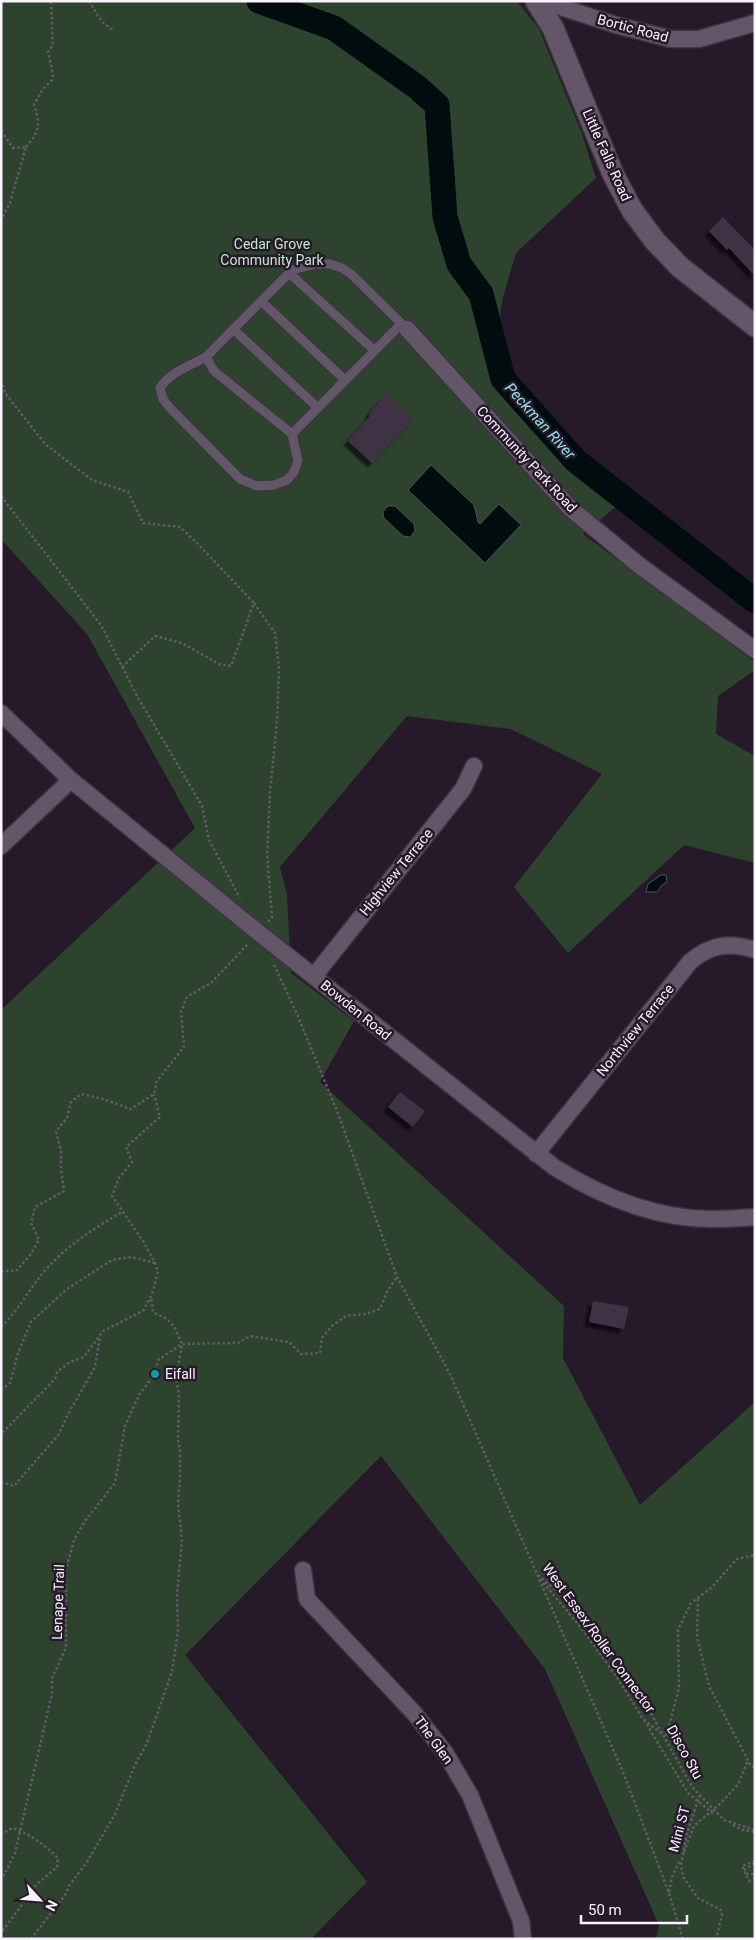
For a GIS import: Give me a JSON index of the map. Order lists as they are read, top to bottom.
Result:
{
  "streets": {
    "street": [
      "Bortic Road",
      "Little Falls Road",
      "Community Park Road",
      "Highview Terrace",
      "Bowden Road",
      "Northview Terrace",
      "The Glen"
    ],
    "path": [
      "Lenape Trail",
      "West Essex/Roller Connector",
      "Disco Stu",
      "Mini ST"
    ]
  },
  "crossings": [
    ["Highview Terrace", "Bowden Road"],
    ["Bowden Road", "Northview Terrace"],
    ["Disco Stu", "Mini ST"]
  ],
  "water": ["Peckman River"],
  "parks": ["Cedar Grove Community Park"],
  "places": ["Eifall"],
  "scale_bar": "50 m",
  "north": "bottom right"
}
